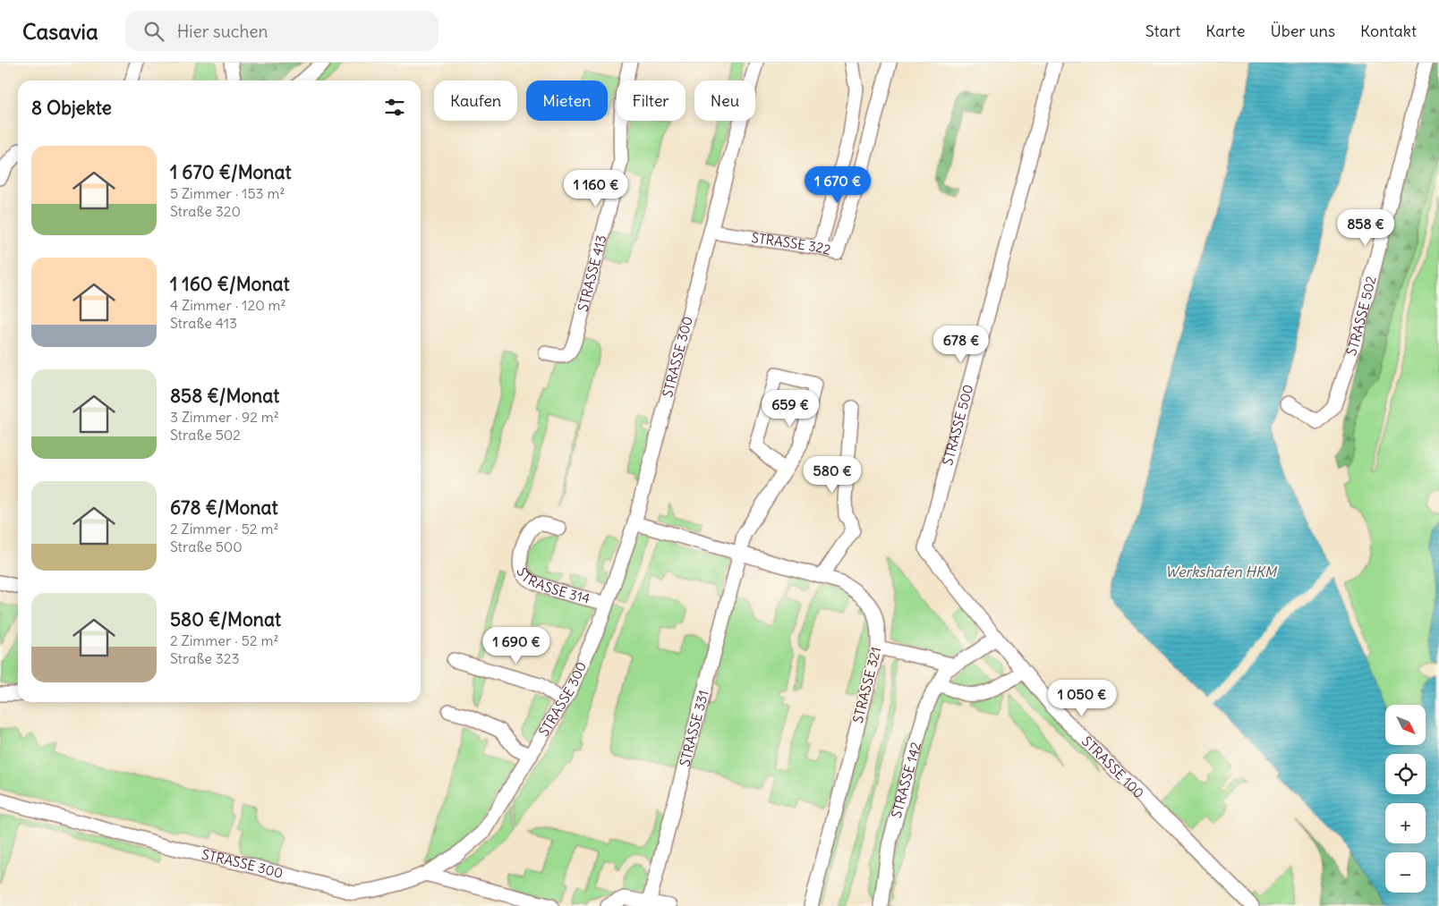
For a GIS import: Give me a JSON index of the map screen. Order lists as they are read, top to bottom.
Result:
{
  "streets": {
    "street": [
      "STRASSE 322",
      "STRASSE 413",
      "STRASSE 502",
      "STRASSE 300",
      "STRASSE 500",
      "STRASSE 314",
      "STRASSE 321",
      "STRASSE 331",
      "STRASSE 100",
      "STRASSE 142"
    ]
  },
  "crossings": [
    ["STRASSE 322", "STRASSE 300"],
    ["STRASSE 300", "STRASSE 314"],
    ["STRASSE 300", "STRASSE 321"],
    ["STRASSE 500", "STRASSE 100"],
    ["STRASSE 321", "STRASSE 331"]
  ],
  "water": ["Werkshafen HKM"],
  "north": "bottom right",
  "page": {
    "header": "Casavia",
    "search": "Hier suchen",
    "nav": [
      "Start",
      "Karte",
      "Über uns",
      "Kontakt"
    ],
    "chip": [
      "Kaufen",
      "Mieten",
      "Filter",
      "Neu"
    ],
    "heading": "8 Objekte",
    "list": [
      {
        "name": "1 670 €/Monat",
        "note": "5 Zimmer · 153 m² · Straße 320"
      },
      {
        "name": "1 160 €/Monat",
        "note": "4 Zimmer · 120 m² · Straße 413"
      },
      {
        "name": "858 €/Monat",
        "note": "3 Zimmer · 92 m² · Straße 502"
      },
      {
        "name": "678 €/Monat",
        "note": "2 Zimmer · 52 m² · Straße 500"
      },
      {
        "name": "580 €/Monat",
        "note": "2 Zimmer · 52 m² · Straße 323"
      }
    ],
    "price": [
      "1 670 €",
      "1 160 €",
      "858 €",
      "678 €",
      "659 €",
      "580 €",
      "1 690 €",
      "1 050 €"
    ],
    "map_buttons": ["+", "−"]
  }
}
